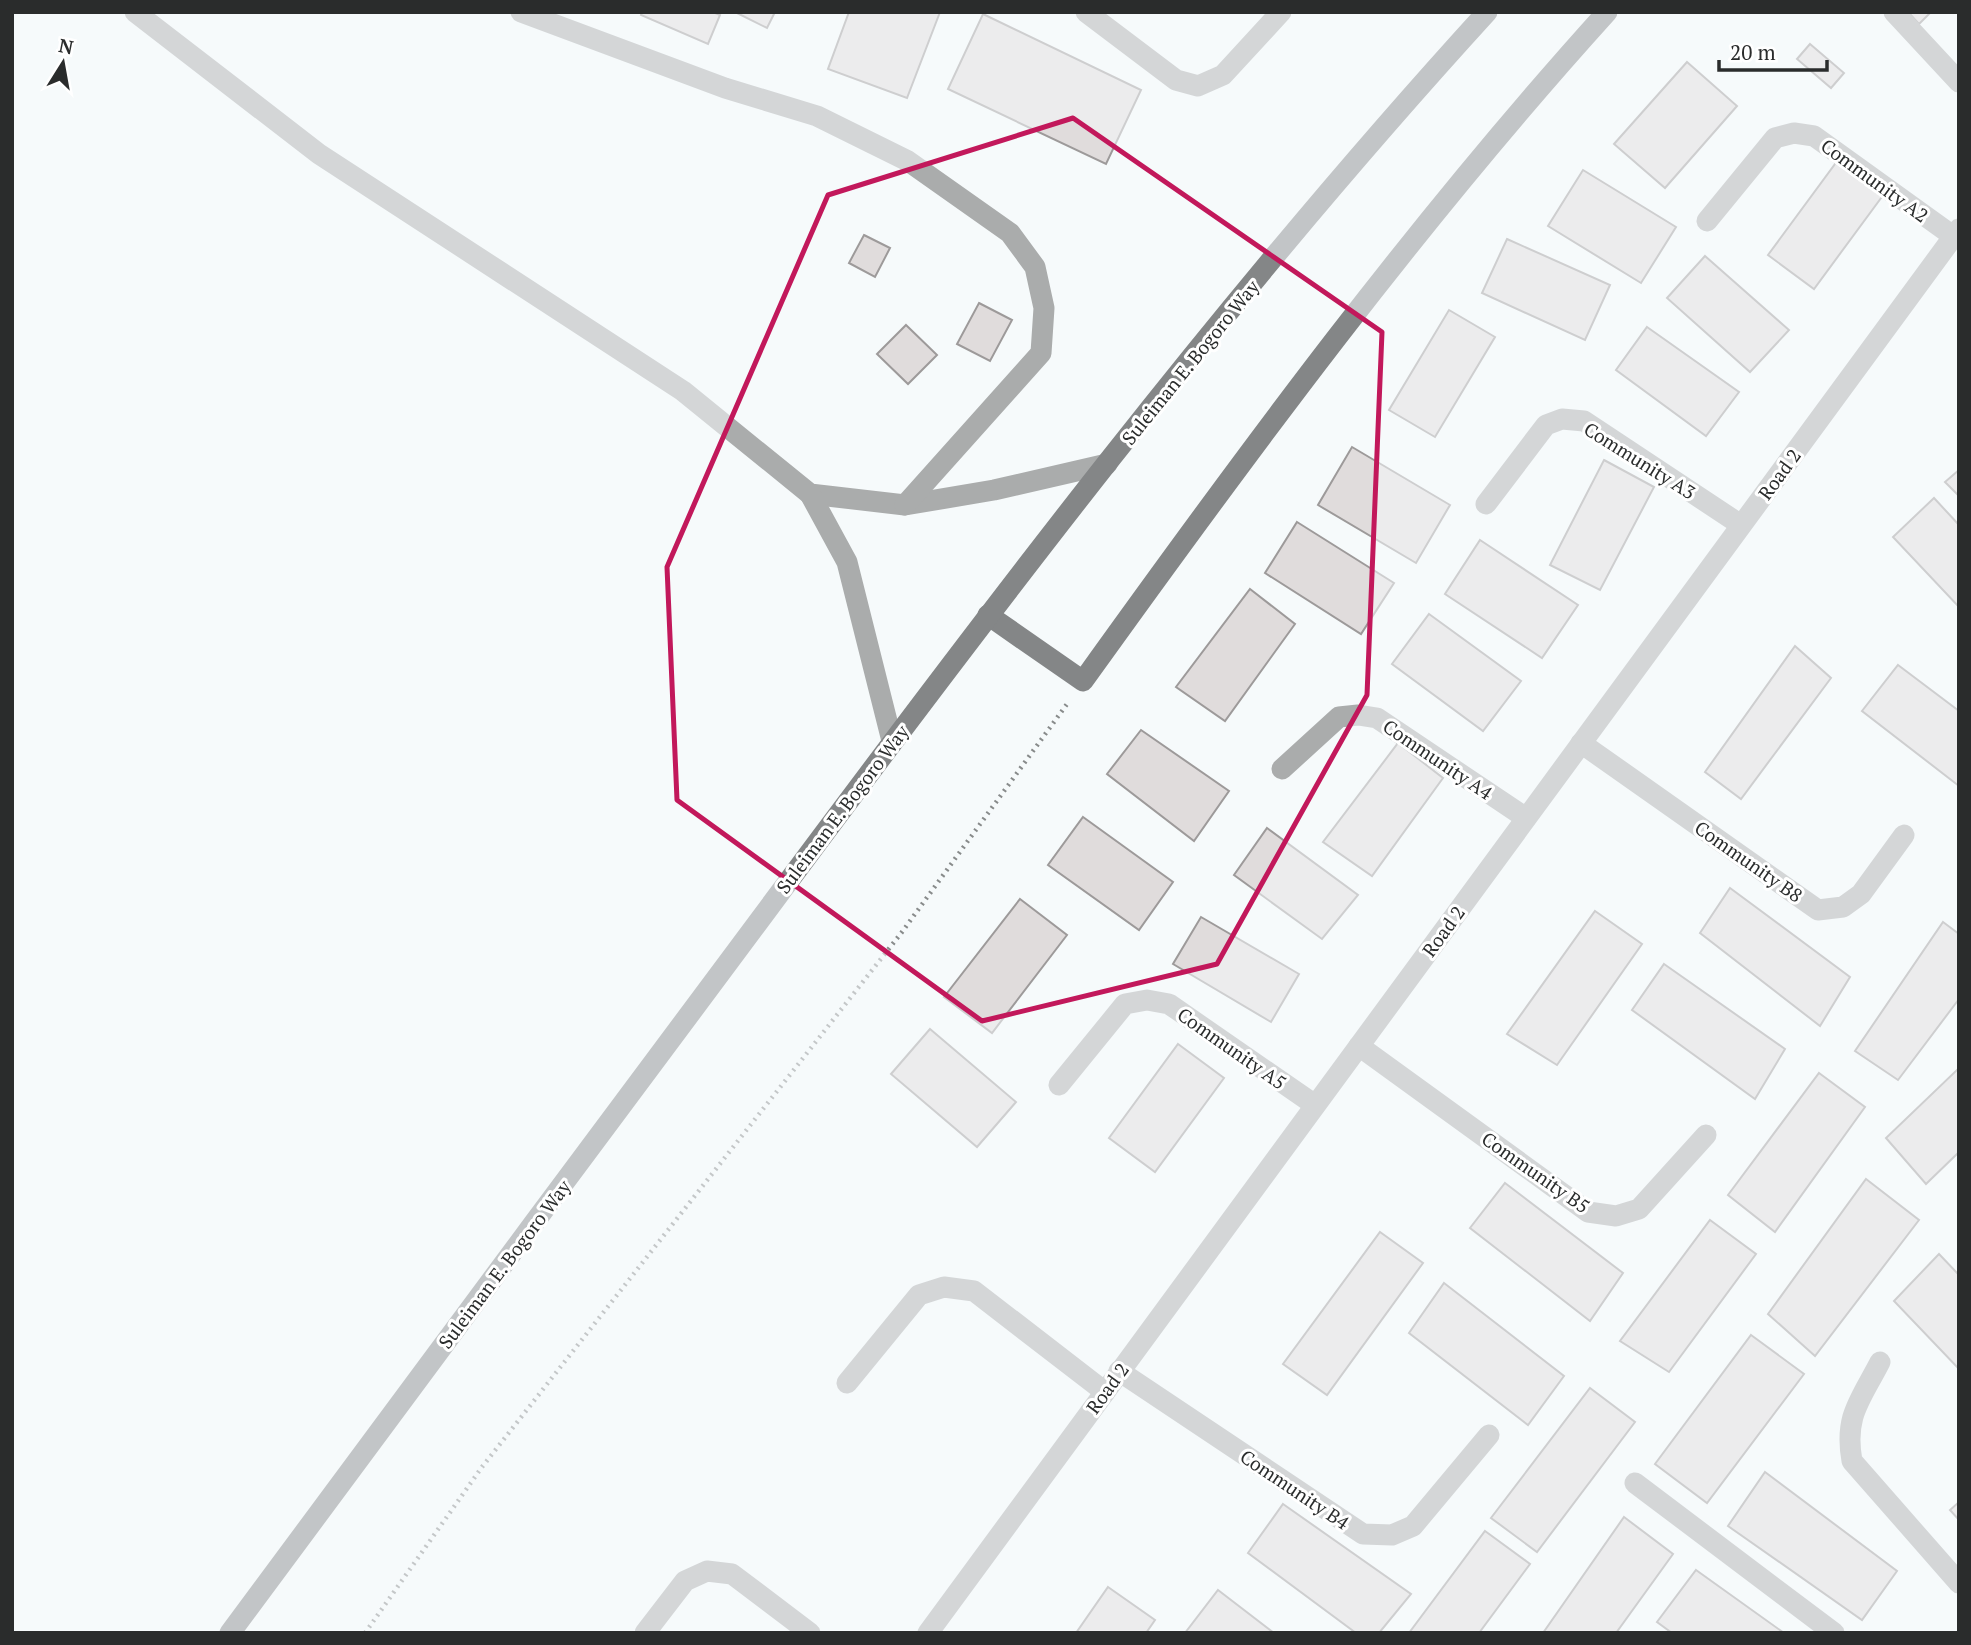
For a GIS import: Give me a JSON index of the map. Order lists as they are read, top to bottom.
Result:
{
  "streets": {
    "main road": ["Suleiman E. Bogoro Way"],
    "street": [
      "Community A2",
      "Community A3",
      "Road 2",
      "Community A4",
      "Community B8",
      "Community A5",
      "Community B5",
      "Community B4"
    ]
  },
  "crossings": [
    ["Community A2", "Road 2"],
    ["Community A3", "Road 2"],
    ["Road 2", "Community A4"],
    ["Road 2", "Community B8"],
    ["Road 2", "Community A5"],
    ["Road 2", "Community B5"],
    ["Road 2", "Community B4"]
  ],
  "scale_bar": "20 m",
  "north": "top"
}
